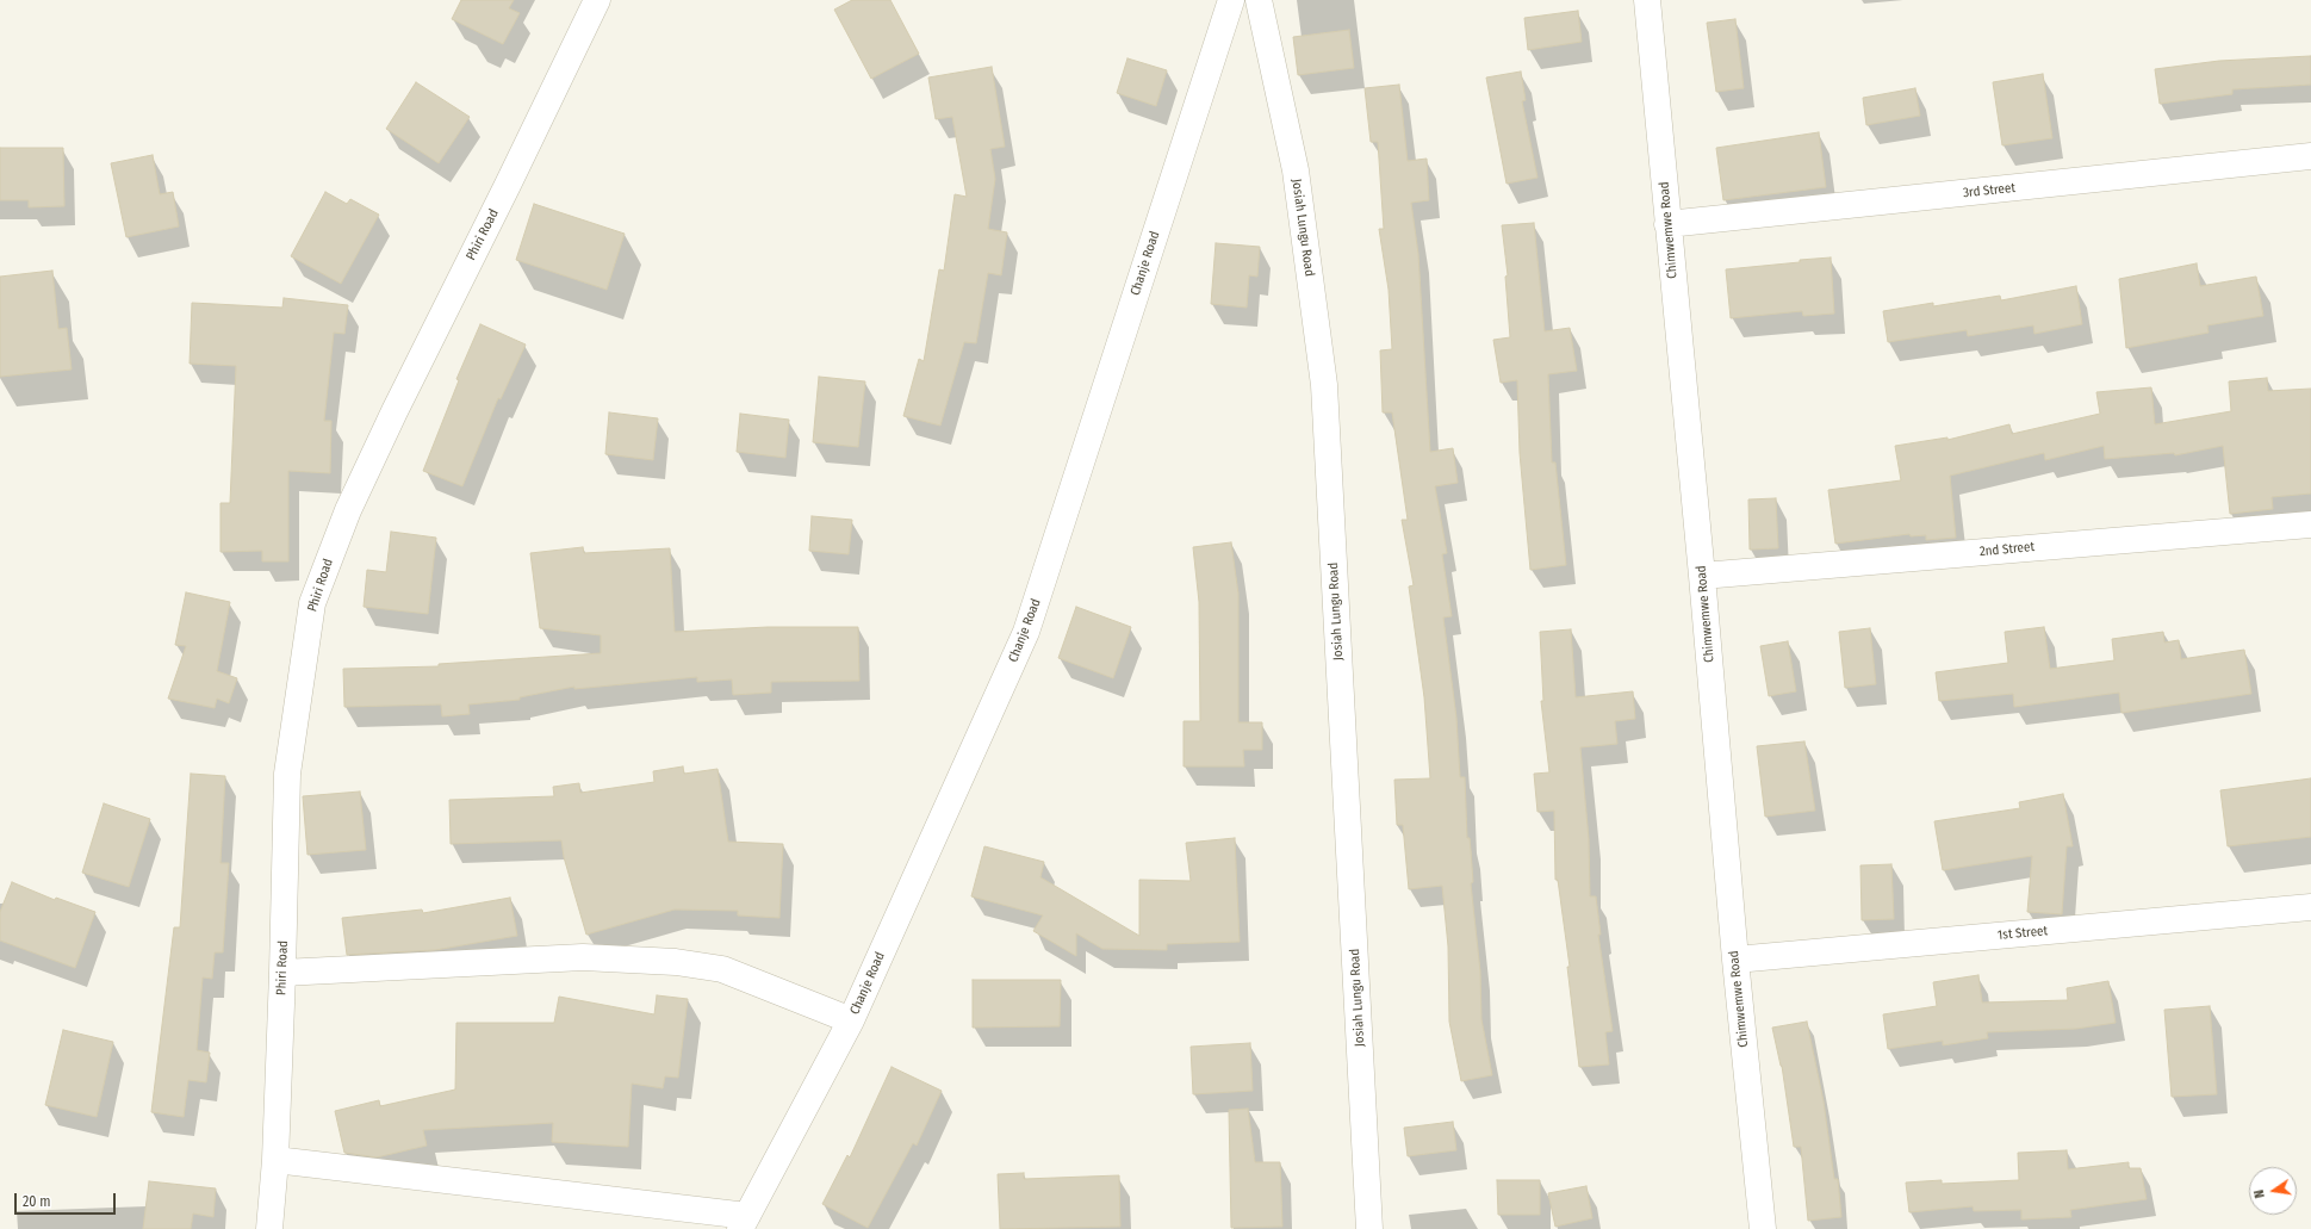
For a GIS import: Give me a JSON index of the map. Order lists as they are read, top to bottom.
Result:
{
  "streets": {
    "street": [
      "3rd Street",
      "Josiah Lungu Road",
      "Chimwemwe Road",
      "Phiri Road",
      "Chanje Road",
      "2nd Street",
      "1st Street"
    ]
  },
  "crossings": [
    ["3rd Street", "Chimwemwe Road"],
    ["Chimwemwe Road", "2nd Street"],
    ["Chimwemwe Road", "1st Street"]
  ],
  "scale_bar": "20 m",
  "north": "left"
}
